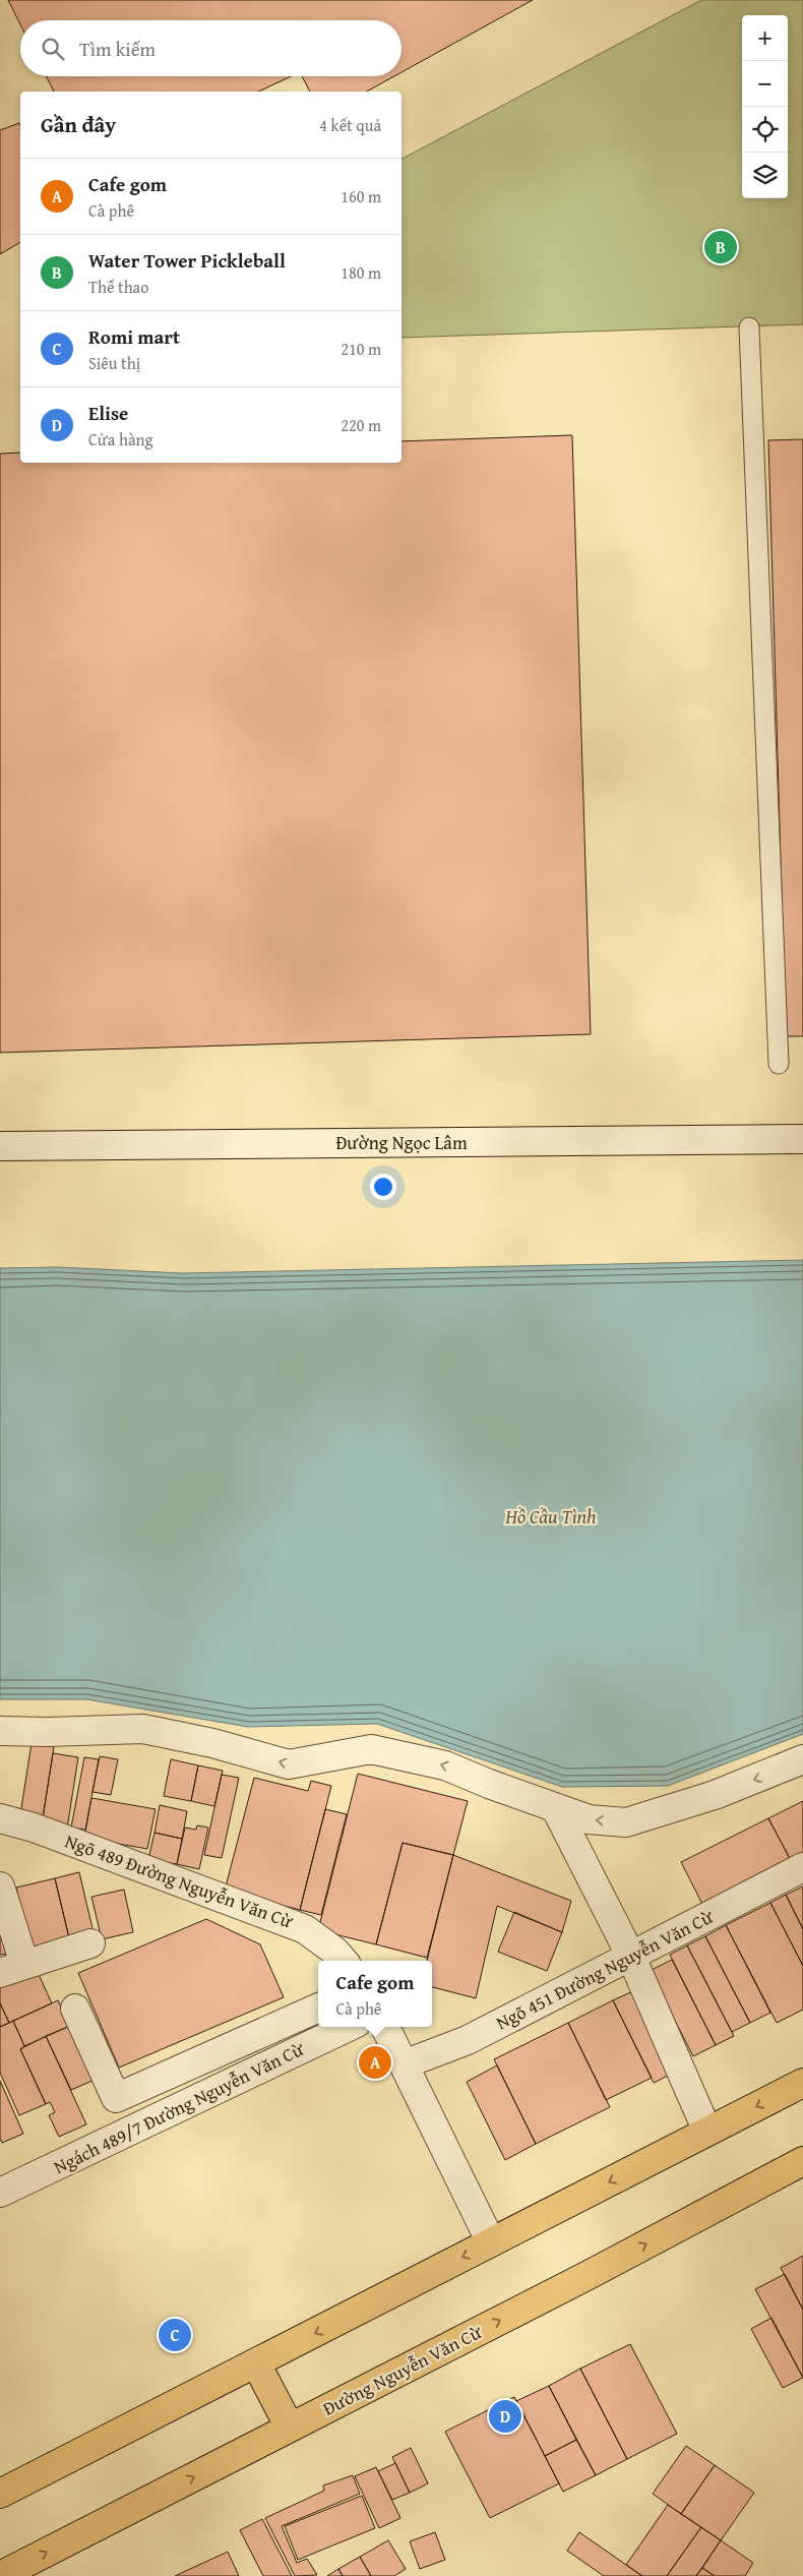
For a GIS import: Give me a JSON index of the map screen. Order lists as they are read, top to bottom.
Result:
{
  "streets": {
    "main road": ["Đường Nguyễn Văn Cừ"],
    "street": [
      "Đường Ngọc Lâm",
      "Ngõ 489 Đường Nguyễn Văn Cừ",
      "Ngõ 451 Đường Nguyễn Văn Cừ",
      "Ngách 489/7 Đường Nguyễn Văn Cừ"
    ]
  },
  "water": ["Hồ Cầu Tình"],
  "page": {
    "map_buttons": ["+", "−"],
    "search": "Tìm kiếm",
    "heading": ["Gần đây", "4 kết quả"],
    "list": [
      {
        "mark": "A",
        "name": "Cafe gom",
        "note": "Cà phê",
        "value": "160 m"
      },
      {
        "mark": "B",
        "name": "Water Tower Pickleball",
        "note": "Thể thao",
        "value": "180 m"
      },
      {
        "mark": "C",
        "name": "Romi mart",
        "note": "Siêu thị",
        "value": "210 m"
      },
      {
        "mark": "D",
        "name": "Elise",
        "note": "Cửa hàng",
        "value": "220 m"
      }
    ],
    "pins": [
      "B",
      "A",
      "C",
      "D"
    ],
    "popup": ["Cafe gom", "Cà phê"]
  }
}
